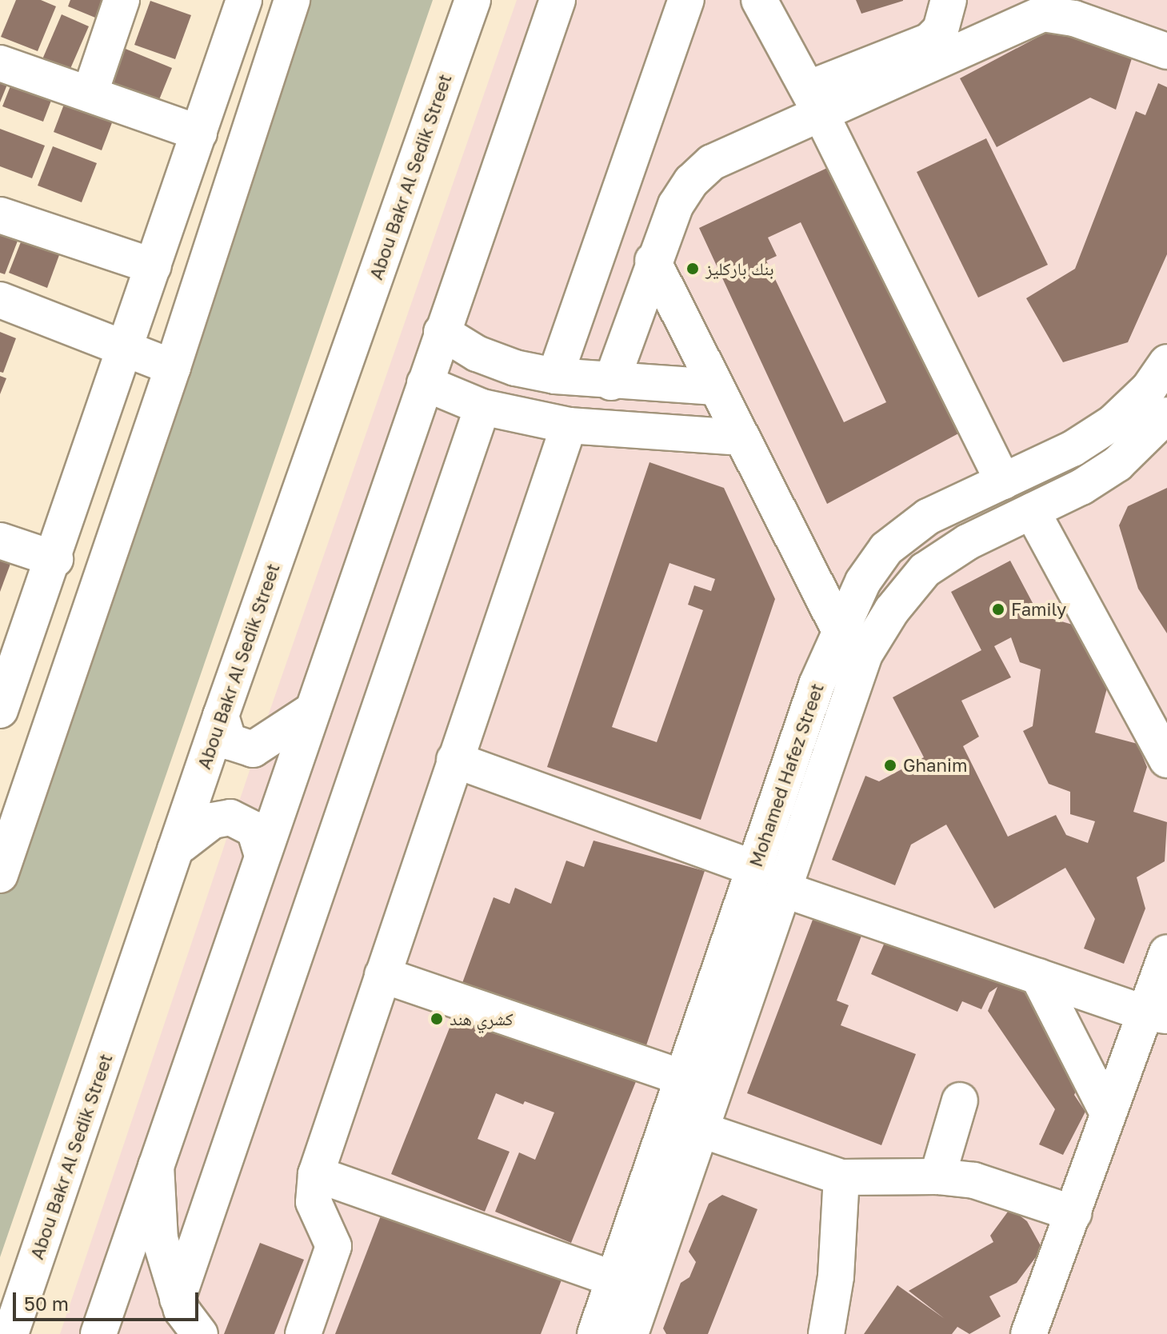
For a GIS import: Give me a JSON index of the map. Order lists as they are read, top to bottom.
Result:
{
  "streets": {
    "street": ["Abou Bakr Al Sedik Street", "Mohamed Hafez Street"]
  },
  "places": [
    "بنك باركليز",
    "Family",
    "Ghanim",
    "كشري هند"
  ],
  "scale_bar": "50 m"
}
